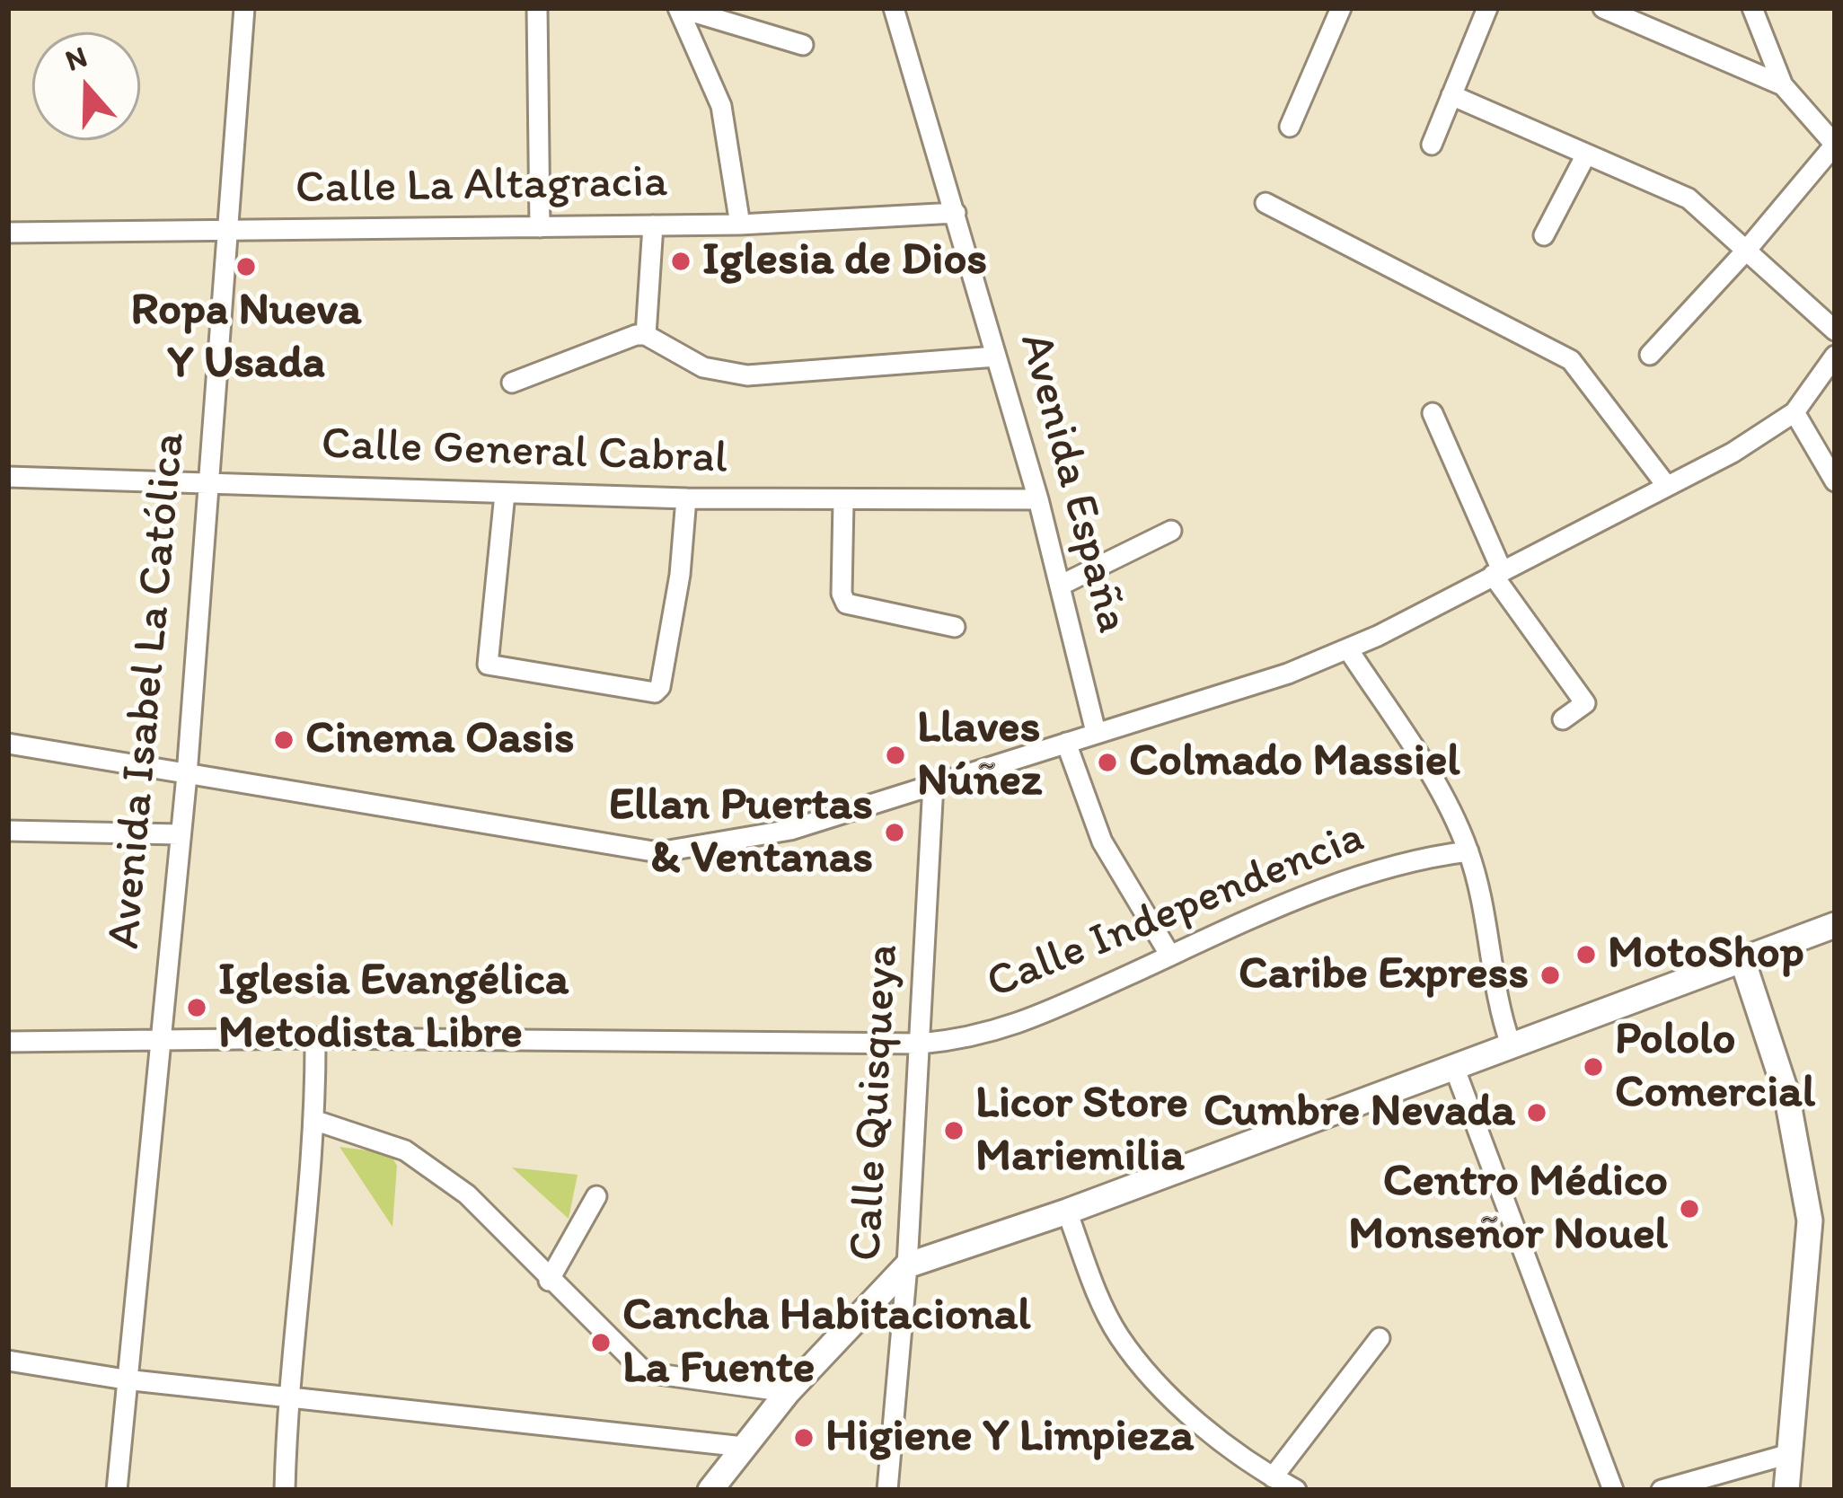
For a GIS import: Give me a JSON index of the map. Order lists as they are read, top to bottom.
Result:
{
  "streets": {
    "street": [
      "Calle La Altagracia",
      "Calle General Cabral",
      "Avenida España",
      "Avenida Isabel La Católica",
      "Calle Independencia",
      "Calle Quisqueya"
    ]
  },
  "crossings": [
    ["Calle La Altagracia", "Avenida España"],
    ["Calle La Altagracia", "Avenida Isabel La Católica"],
    ["Calle General Cabral", "Avenida España"],
    ["Calle General Cabral", "Avenida Isabel La Católica"],
    ["Avenida Isabel La Católica", "Calle Independencia"],
    ["Calle Independencia", "Calle Quisqueya"]
  ],
  "places": [
    "Iglesia de Dios",
    "Ropa Nueva Y Usada",
    "Cinema Oasis",
    "Llaves Núñez",
    "Colmado Massiel",
    "Ellan Puertas & Ventanas",
    "MotoShop",
    "Caribe Express",
    "Iglesia Evangélica Metodista Libre",
    "Pololo Comercial",
    "Cumbre Nevada",
    "Licor Store Mariemilia",
    "Centro Médico Monseñor Nouel",
    "Cancha Habitacional La Fuente",
    "Higiene Y Limpieza"
  ],
  "north": "top"
}
